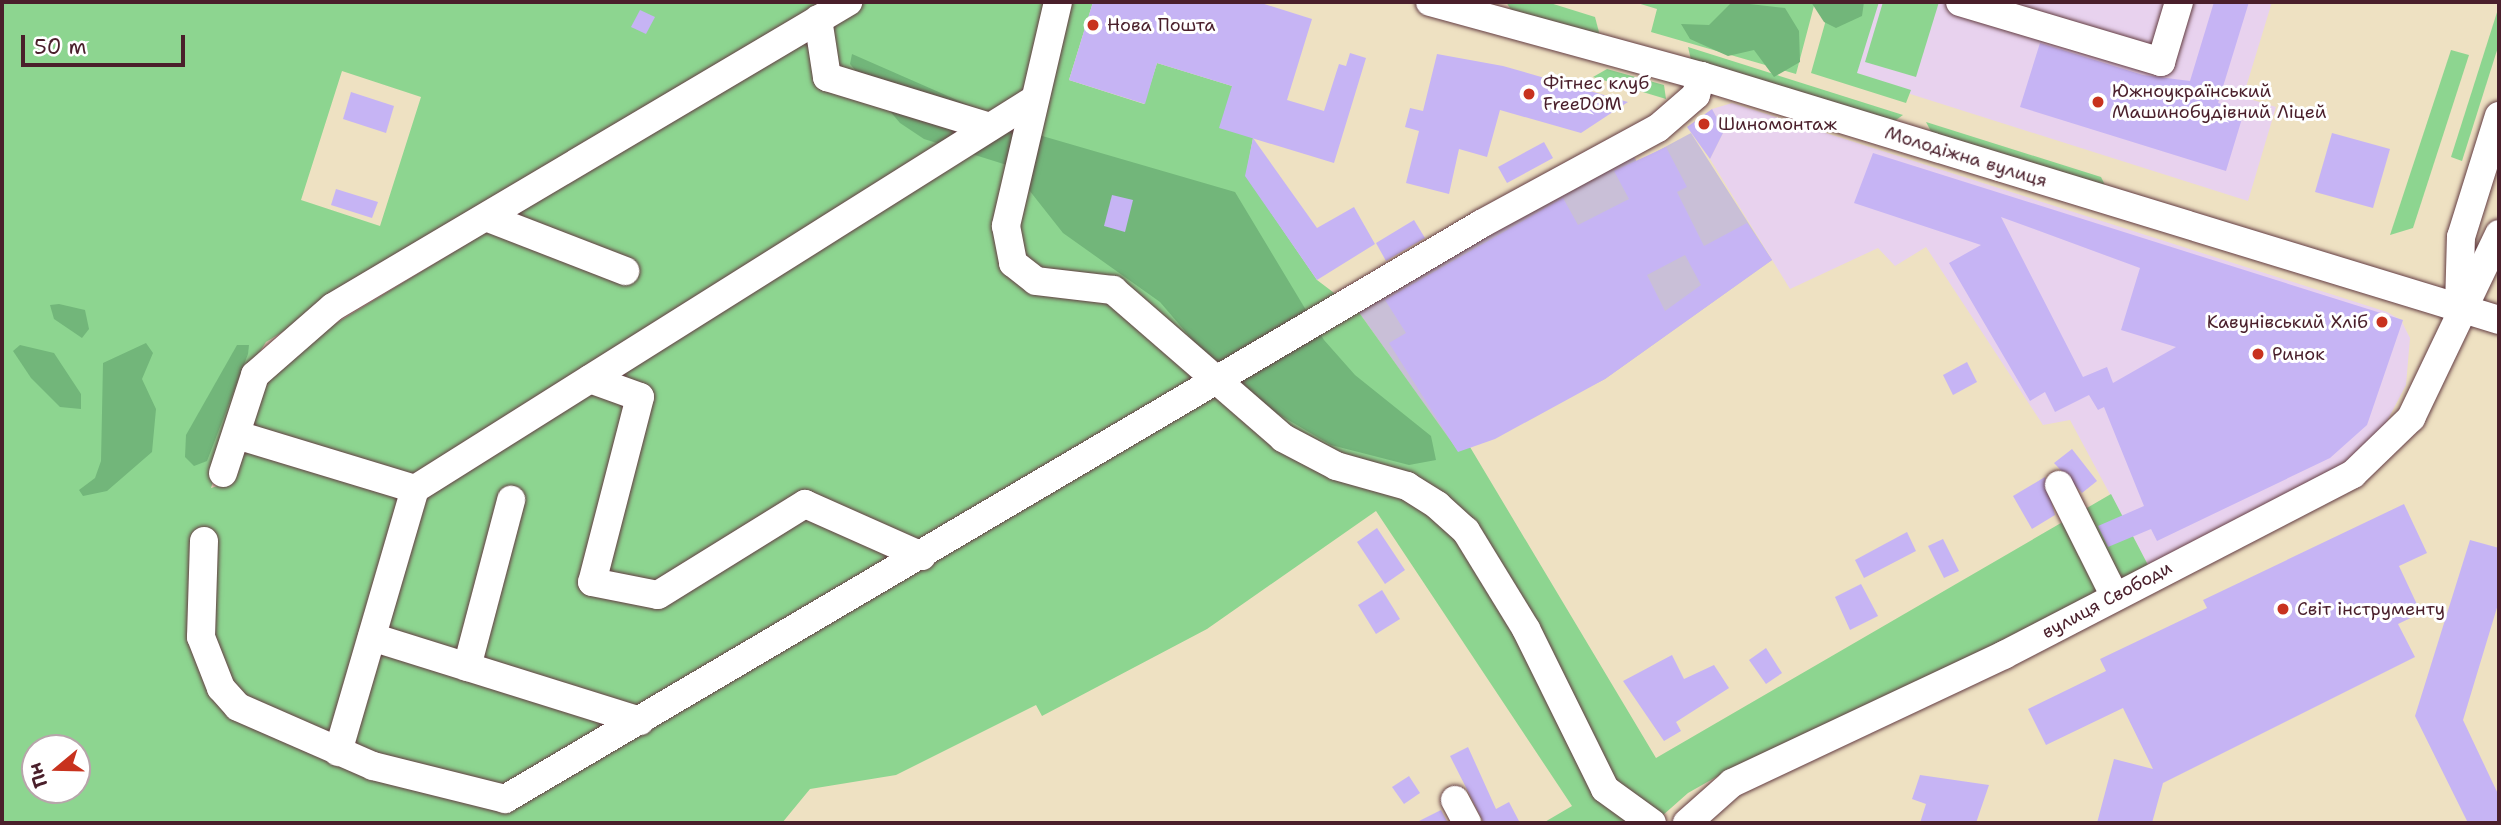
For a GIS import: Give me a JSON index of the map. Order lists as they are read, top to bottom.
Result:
{
  "streets": {
    "street": ["Молодіжна вулиця", "вулиця Свободи"]
  },
  "crossings": [
    ["Молодіжна вулиця", "вулиця Свободи"]
  ],
  "places": [
    "Нова Пошта",
    "Фітнес клуб FreeDOM",
    "Южноукраїнський Машинобудівний Ліцей",
    "Шиномонтаж",
    "Кавунівський Хліб",
    "Ринок",
    "Світ інструменту"
  ],
  "scale_bar": "50 m",
  "north": "left"
}
